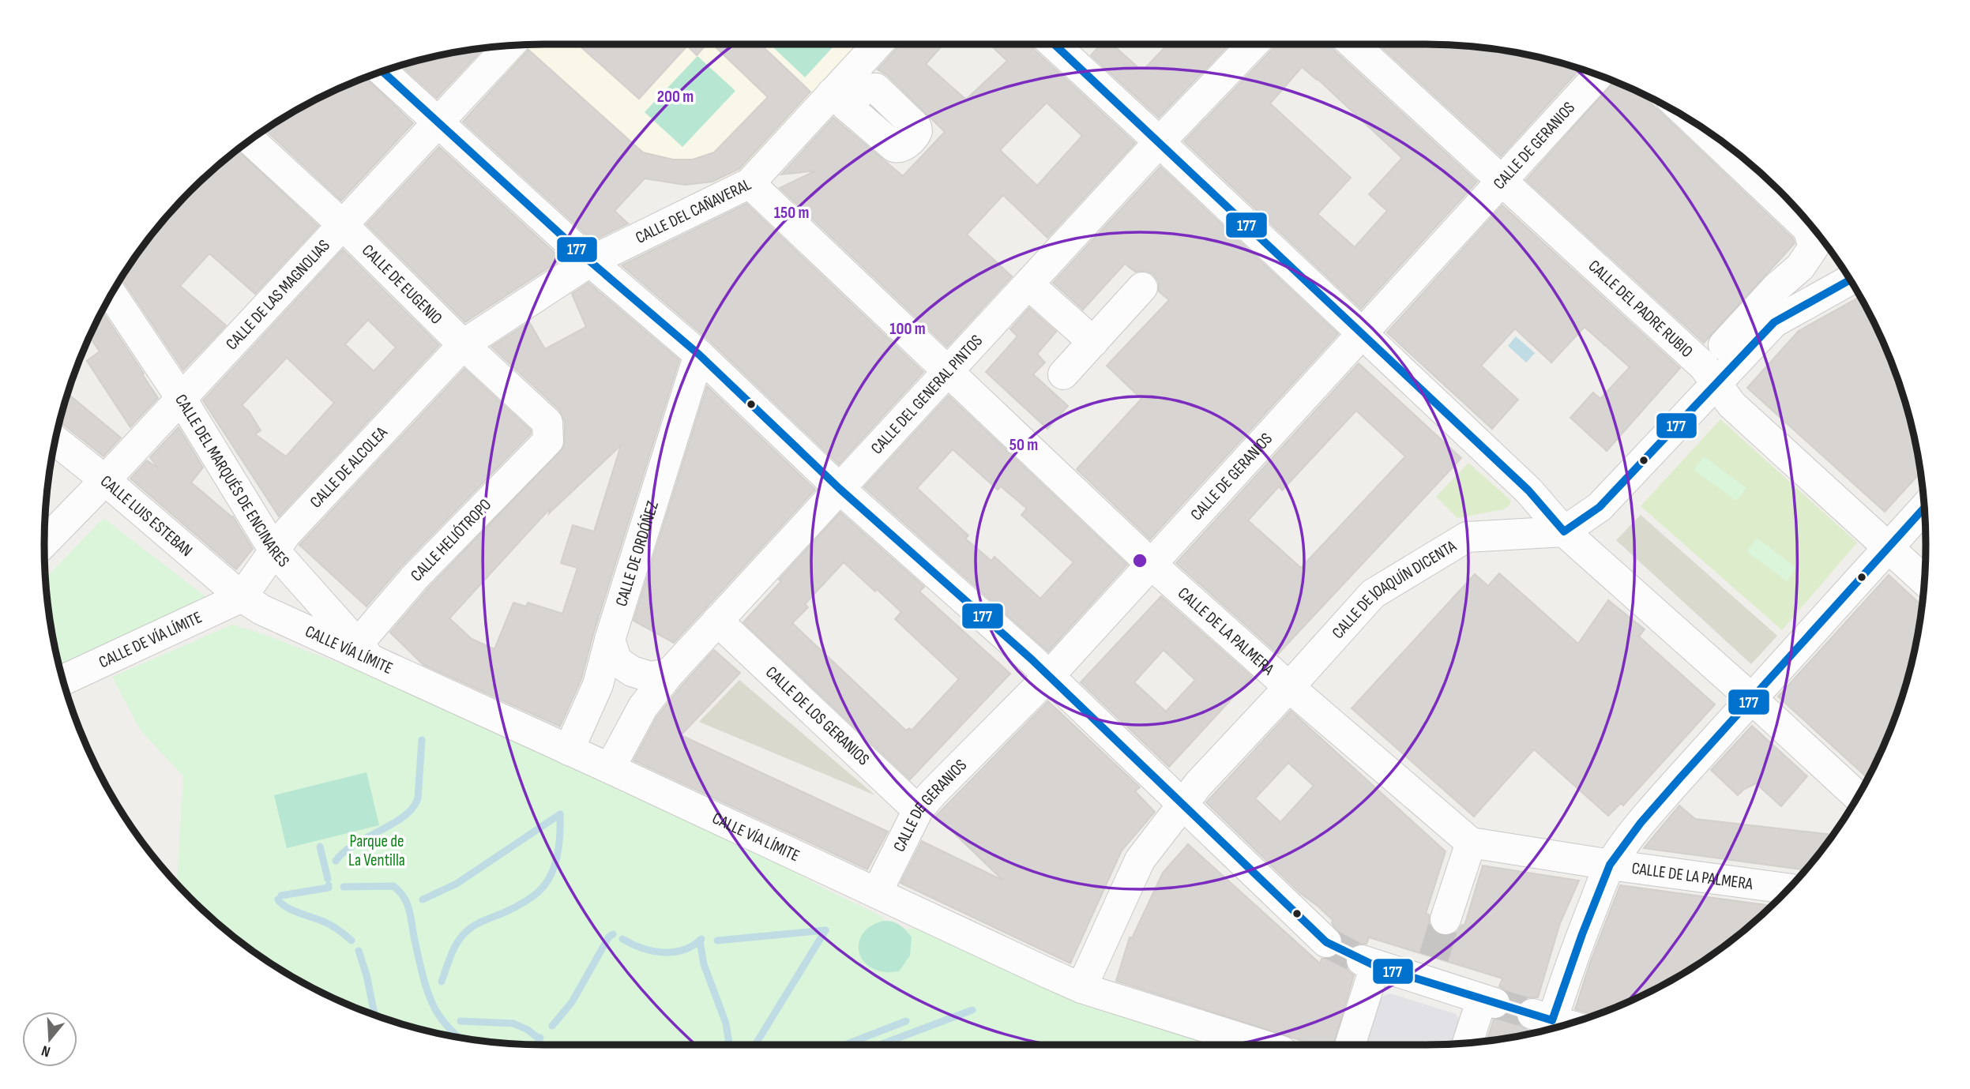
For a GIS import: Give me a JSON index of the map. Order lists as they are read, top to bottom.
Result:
{
  "streets": {
    "street": [
      "CALLE DE GERANIOS",
      "CALLE DEL CAÑAVERAL",
      "CALLE DE EUGENIO",
      "CALLE DE LAS MAGNOLIAS",
      "CALLE DEL PADRE RUBIO",
      "CALLE DEL GENERAL PINTOS",
      "CALLE DE ALCOLEA",
      "CALLE DEL MARQUÉS DE ENCINARES",
      "CALLE LUIS ESTEBAN",
      "CALLE HELIÓTROPO",
      "CALLE DE ORDÓÑEZ",
      "CALLE DE JOAQUÍN DICENTA",
      "CALLE DE LA PALMERA",
      "CALLE DE VÍA LÍMITE",
      "CALLE VÍA LÍMITE",
      "CALLE DE LOS GERANIOS"
    ]
  },
  "crossings": [
    ["CALLE DE GERANIOS", "CALLE DEL PADRE RUBIO"],
    ["CALLE DE GERANIOS", "CALLE DE LA PALMERA"],
    ["CALLE DE GERANIOS", "CALLE VÍA LÍMITE"],
    ["CALLE DE GERANIOS", "CALLE DE LOS GERANIOS"],
    ["CALLE DEL CAÑAVERAL", "CALLE DE EUGENIO"],
    ["CALLE DEL CAÑAVERAL", "CALLE DE ALCOLEA"],
    ["CALLE DEL CAÑAVERAL", "CALLE DE LA PALMERA"],
    ["CALLE DE EUGENIO", "CALLE DE LAS MAGNOLIAS"],
    ["CALLE DE EUGENIO", "CALLE DE ALCOLEA"],
    ["CALLE DE EUGENIO", "CALLE HELIÓTROPO"],
    ["CALLE DE LAS MAGNOLIAS", "CALLE DEL MARQUÉS DE ENCINARES"],
    ["CALLE DE LAS MAGNOLIAS", "CALLE LUIS ESTEBAN"],
    ["CALLE DEL GENERAL PINTOS", "CALLE DE LA PALMERA"],
    ["CALLE DEL GENERAL PINTOS", "CALLE VÍA LÍMITE"],
    ["CALLE DEL GENERAL PINTOS", "CALLE DE LOS GERANIOS"],
    ["CALLE DE ALCOLEA", "CALLE DEL MARQUÉS DE ENCINARES"],
    ["CALLE DE ALCOLEA", "CALLE LUIS ESTEBAN"],
    ["CALLE DE ALCOLEA", "CALLE DE VÍA LÍMITE"],
    ["CALLE DE ALCOLEA", "CALLE VÍA LÍMITE"],
    ["CALLE DEL MARQUÉS DE ENCINARES", "CALLE HELIÓTROPO"],
    ["CALLE DEL MARQUÉS DE ENCINARES", "CALLE VÍA LÍMITE"],
    ["CALLE LUIS ESTEBAN", "CALLE DE VÍA LÍMITE"],
    ["CALLE LUIS ESTEBAN", "CALLE VÍA LÍMITE"],
    ["CALLE HELIÓTROPO", "CALLE VÍA LÍMITE"],
    ["CALLE DE ORDÓÑEZ", "CALLE VÍA LÍMITE"],
    ["CALLE DE JOAQUÍN DICENTA", "CALLE DE LA PALMERA"],
    ["CALLE DE JOAQUÍN DICENTA", "CALLE VÍA LÍMITE"],
    ["CALLE DE VÍA LÍMITE", "CALLE VÍA LÍMITE"]
  ],
  "parks": ["Parque de La Ventilla"],
  "lines": ["transit line 177"],
  "north": "bottom",
  "rings": [
    "200 m",
    "150 m",
    "100 m",
    "50 m"
  ]
}
